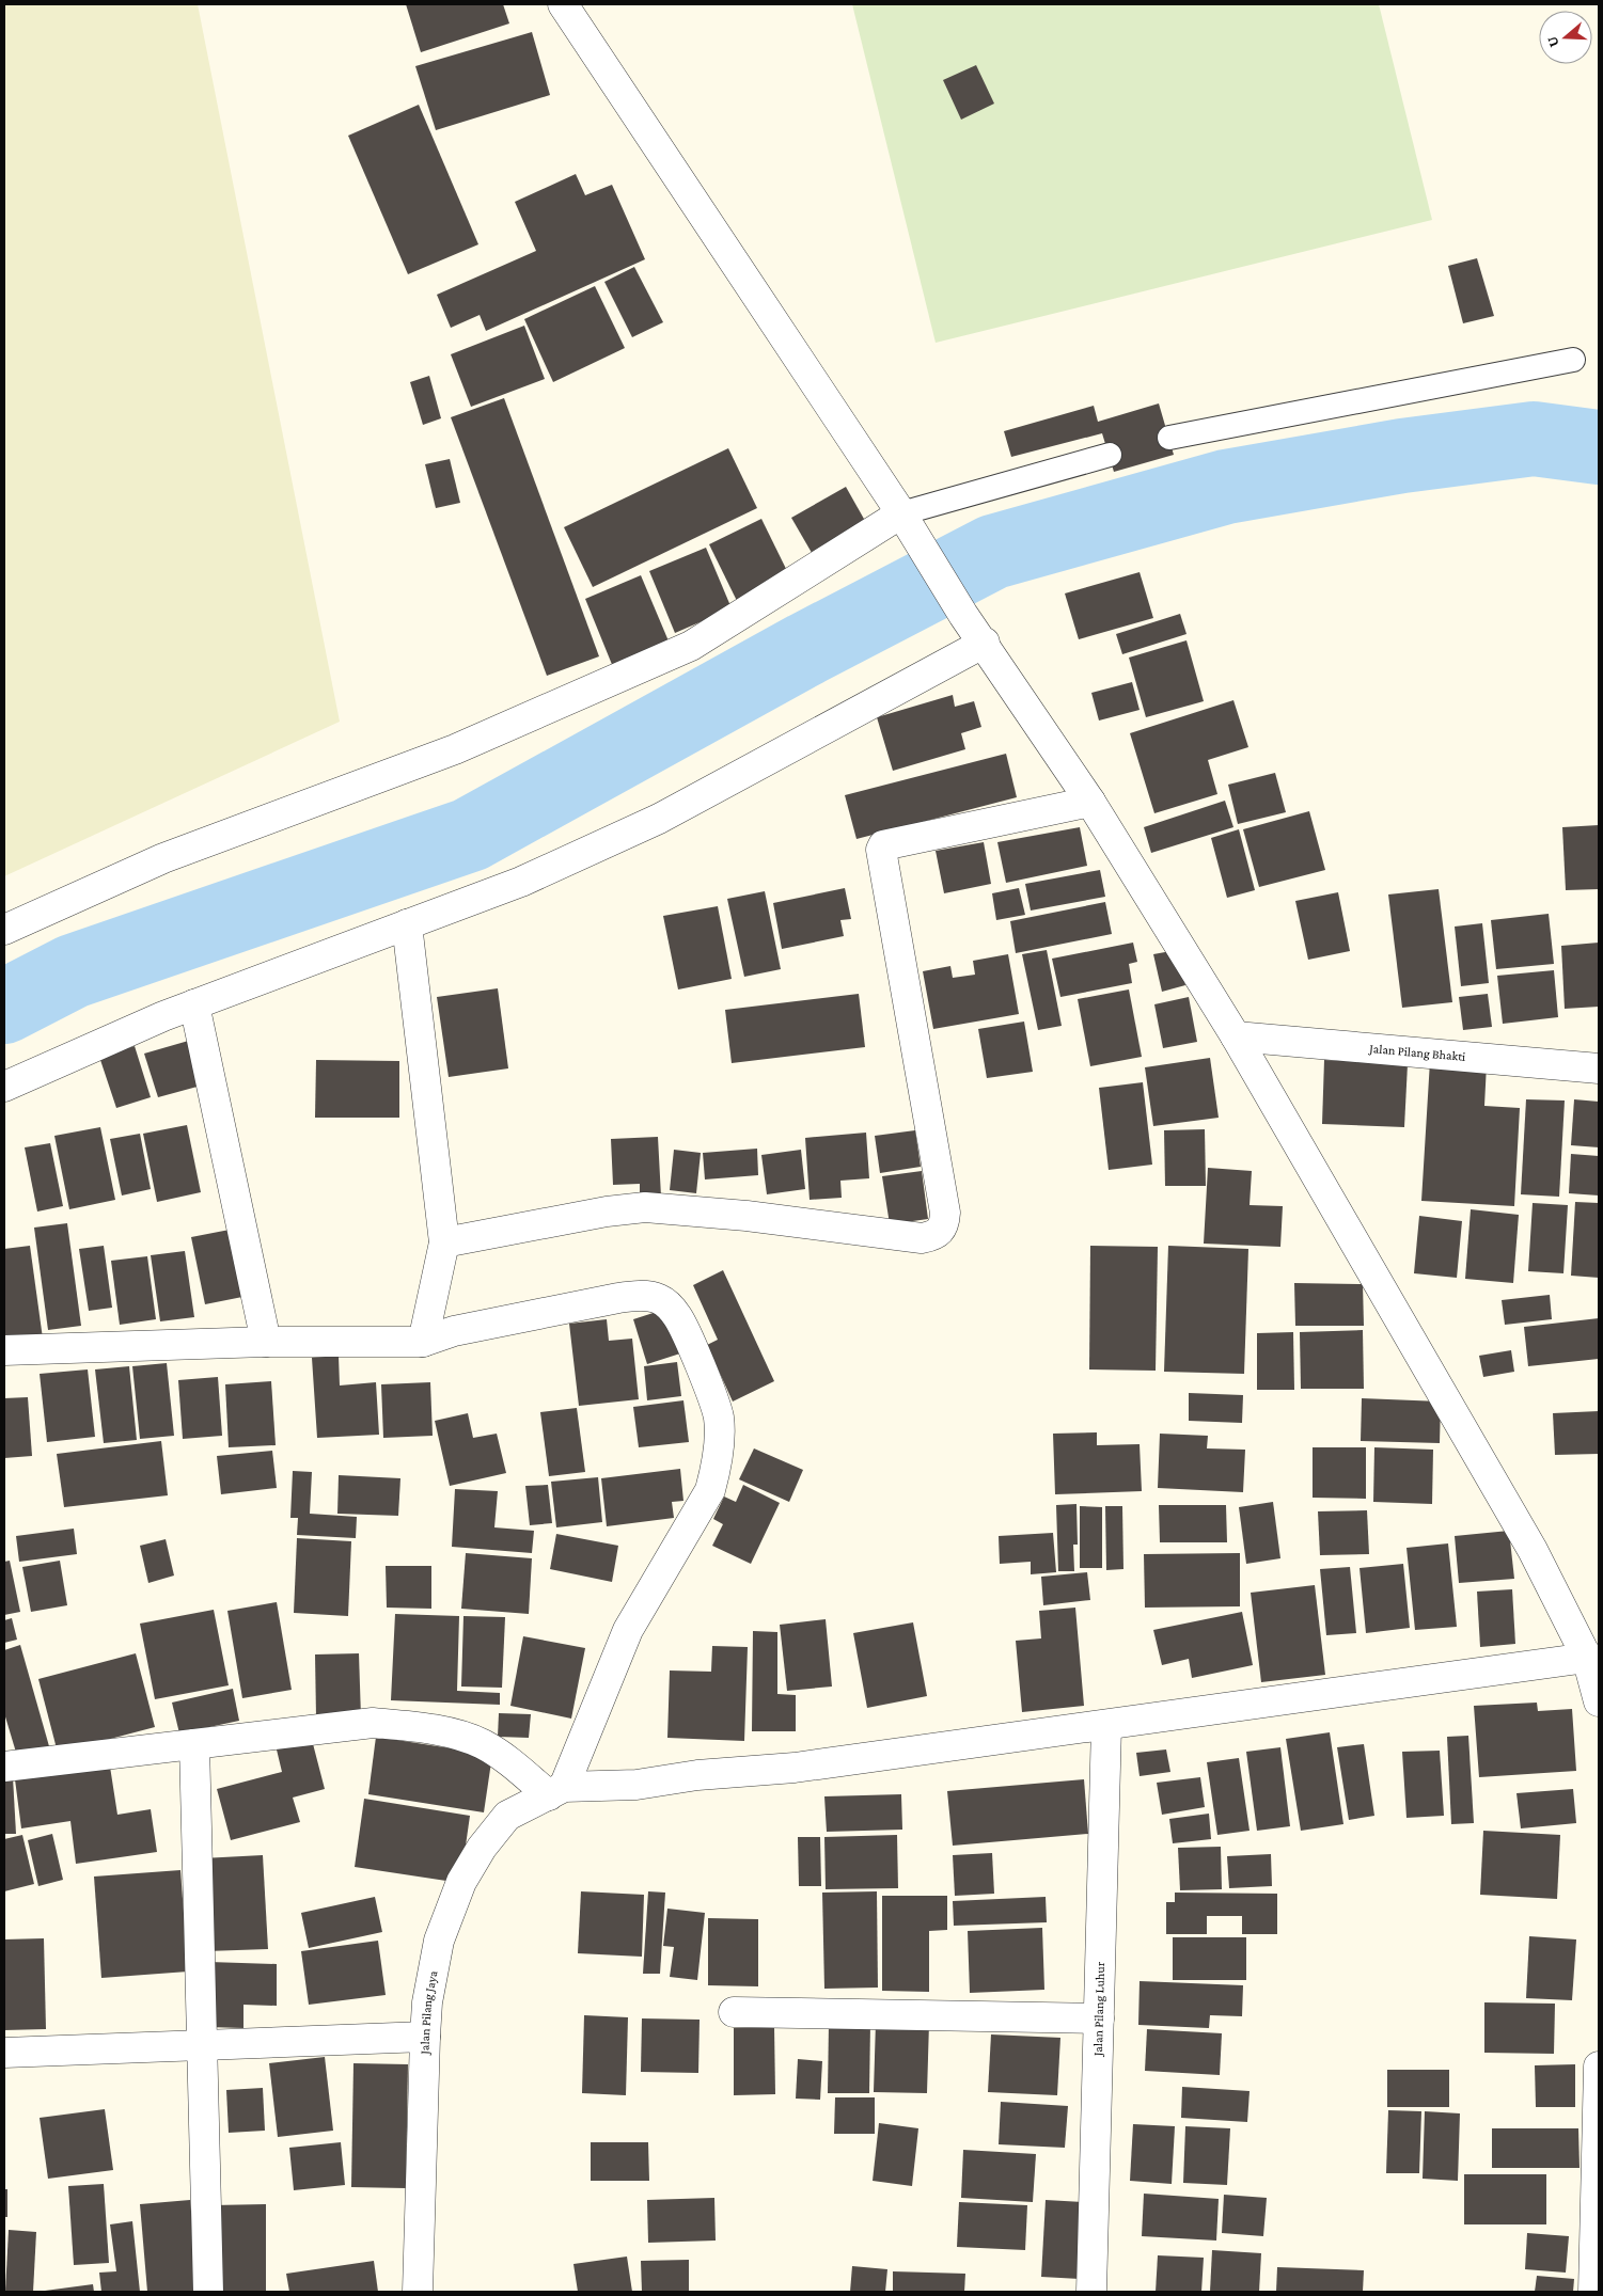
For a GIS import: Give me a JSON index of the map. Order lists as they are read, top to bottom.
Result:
{
  "streets": {
    "street": ["Jalan Pilang Bhakti", "Jalan Pilang Luhur", "Jalan Pilang Jaya"]
  },
  "north": "left"
}
